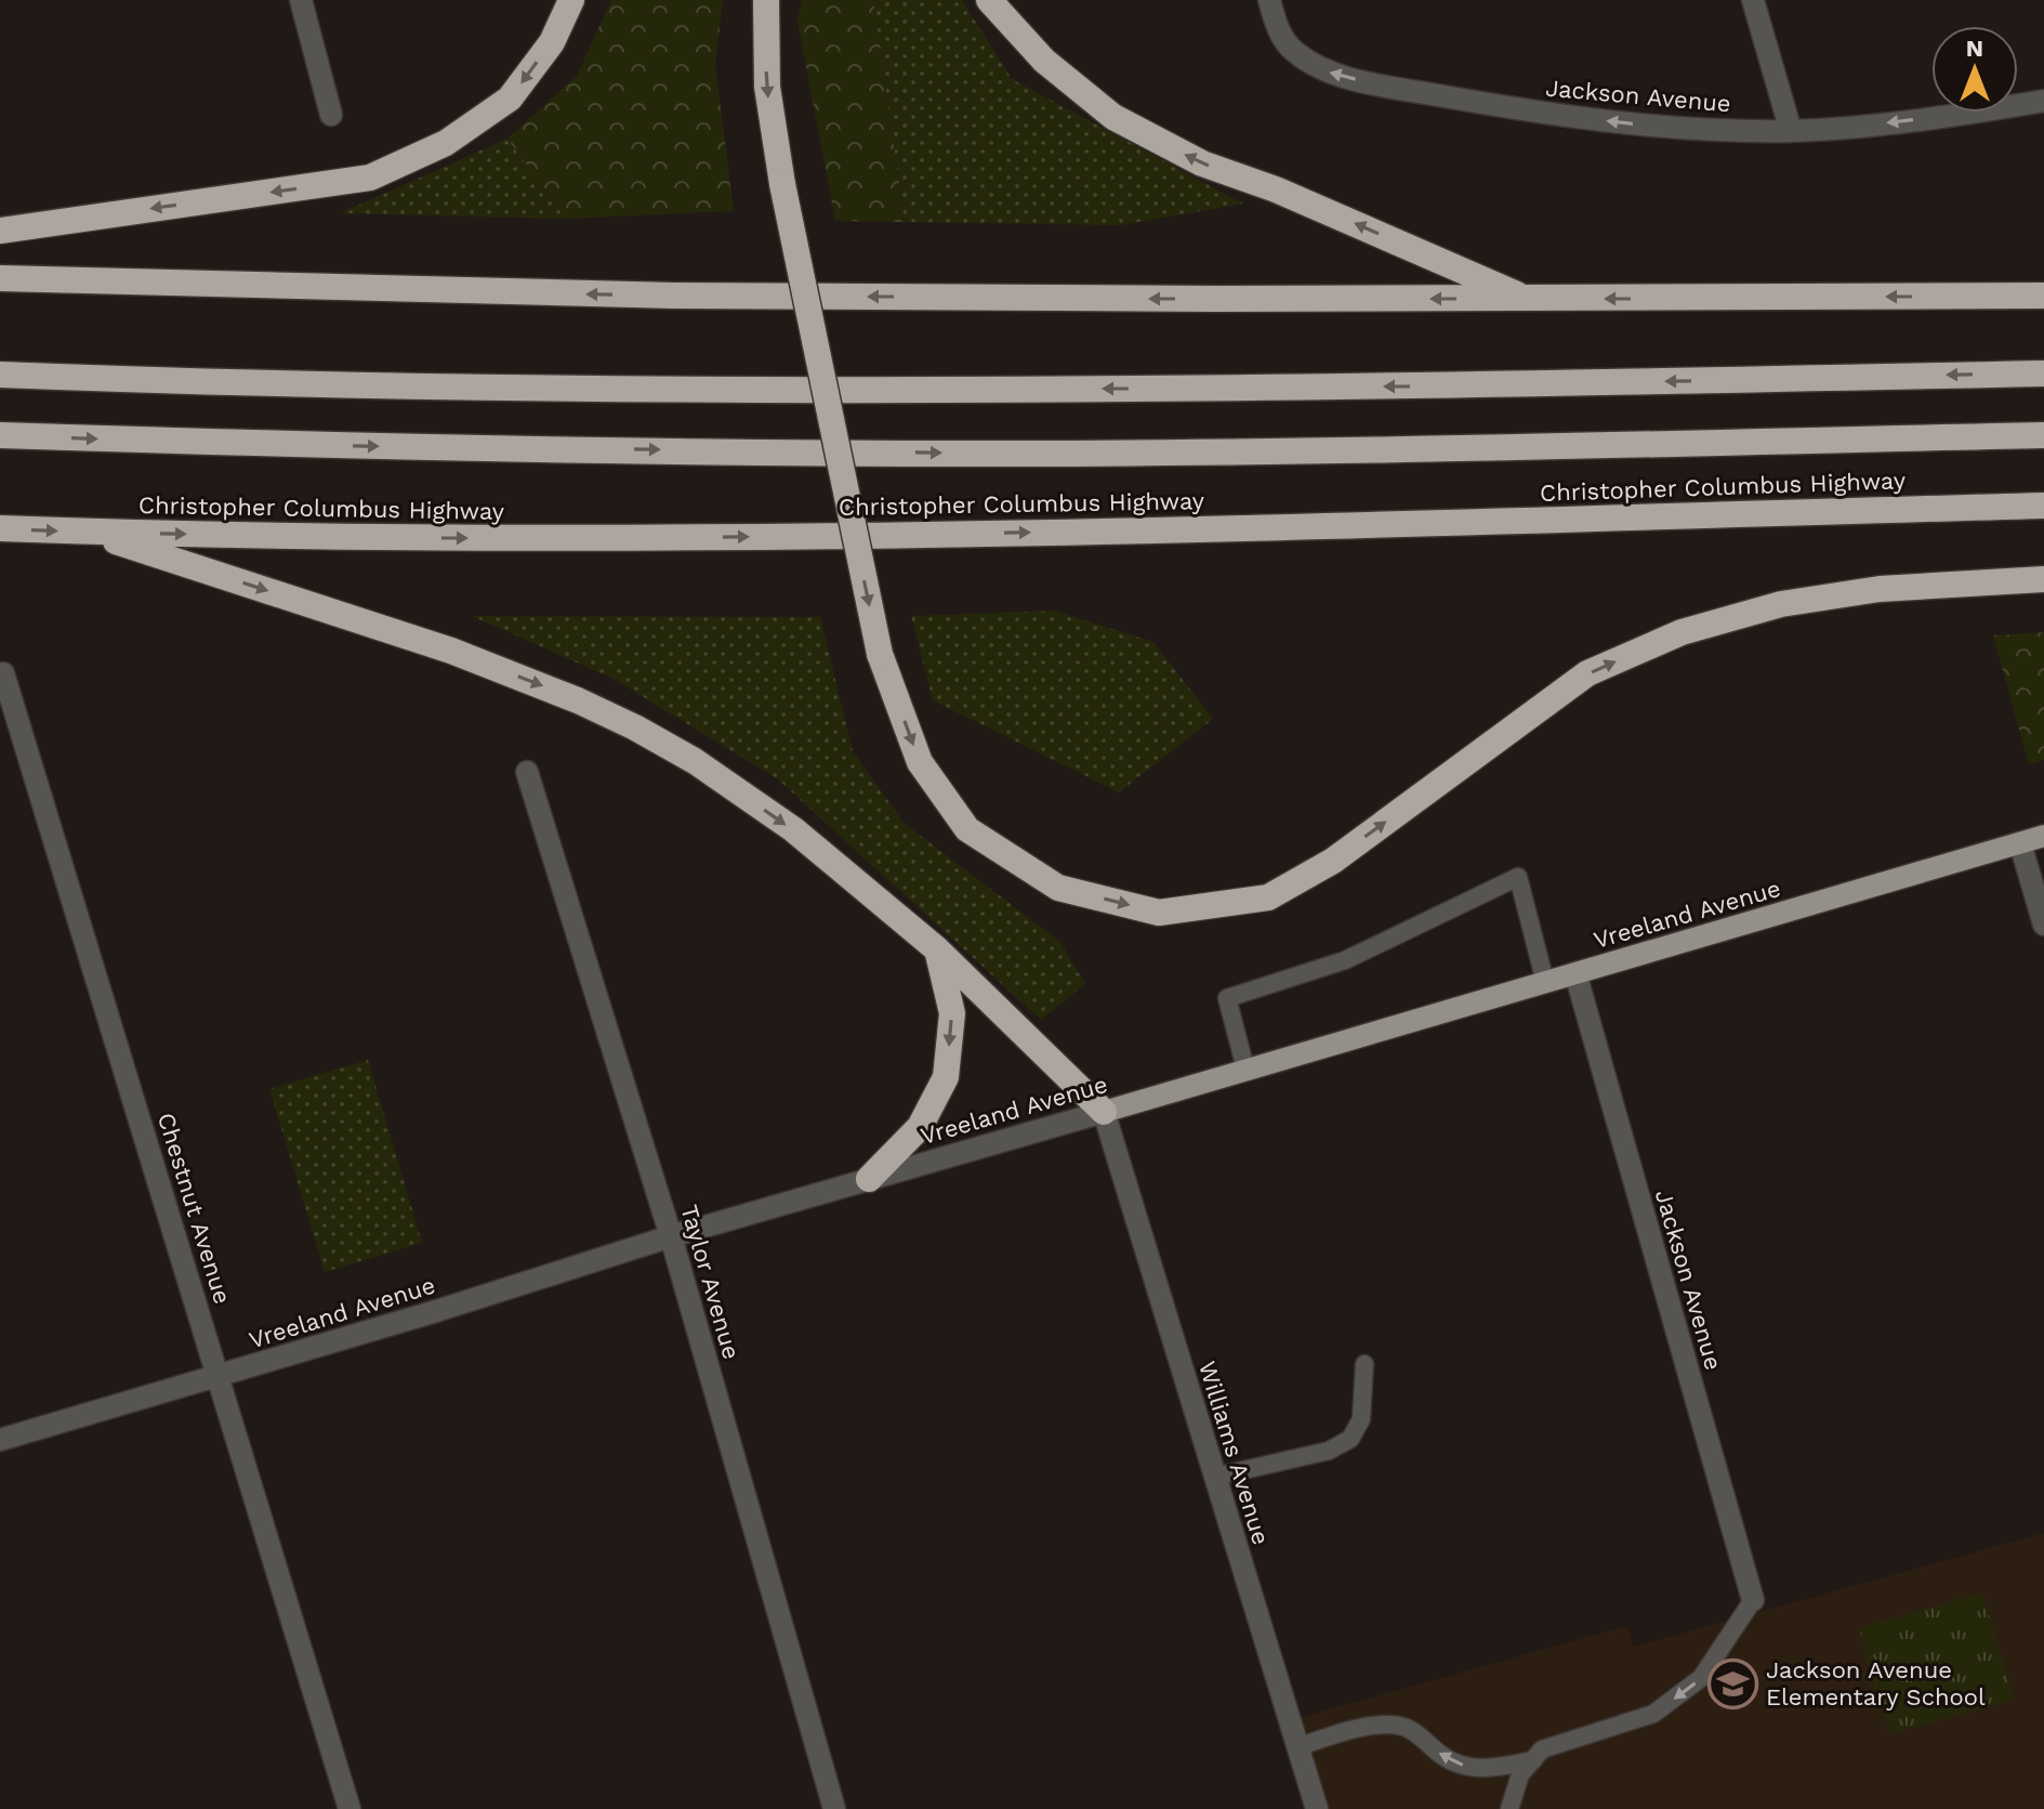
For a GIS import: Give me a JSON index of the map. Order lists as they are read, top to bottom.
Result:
{
  "streets": {
    "highway": ["Christopher Columbus Highway"],
    "main road": ["Vreeland Avenue"],
    "street": [
      "Jackson Avenue",
      "Chestnut Avenue",
      "Taylor Avenue",
      "Williams Avenue"
    ]
  },
  "crossings": [
    ["Jackson Avenue", "Vreeland Avenue"],
    ["Vreeland Avenue", "Chestnut Avenue"],
    ["Vreeland Avenue", "Taylor Avenue"],
    ["Vreeland Avenue", "Williams Avenue"]
  ],
  "one_way": ["Jackson Avenue"],
  "places": {
    "school or university": ["Jackson Avenue Elementary School"]
  },
  "north": "top"
}
